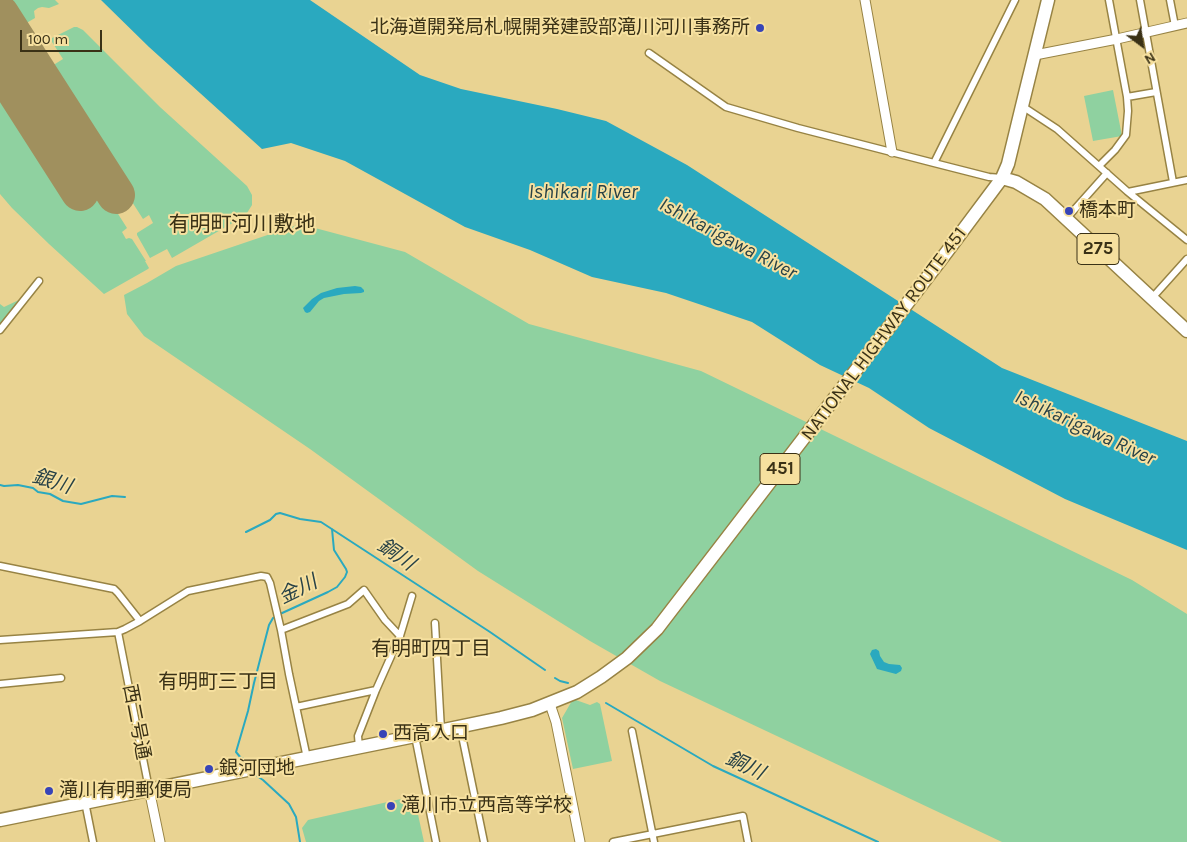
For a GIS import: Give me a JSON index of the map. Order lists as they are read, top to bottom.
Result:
{
  "streets": {
    "highway": ["275", "NATIONAL HIGHWAY ROUTE 451", "451"],
    "street": ["西二号通"]
  },
  "crossings": [
    ["275", "NATIONAL HIGHWAY ROUTE 451"],
    ["NATIONAL HIGHWAY ROUTE 451", "西二号通"]
  ],
  "districts": ["有明町河川敷地", "有明町四丁目", "有明町三丁目"],
  "water": [
    "Ishikari River",
    "Ishikarigawa River",
    "銀川",
    "銅川",
    "金川"
  ],
  "places": [
    "北海道開発局札幌開発建設部滝川河川事務所",
    "橋本町",
    "西高入口",
    "銀河団地",
    "滝川有明郵便局",
    "滝川市立西高等学校"
  ],
  "scale_bar": "100 m",
  "north": "bottom right"
}
